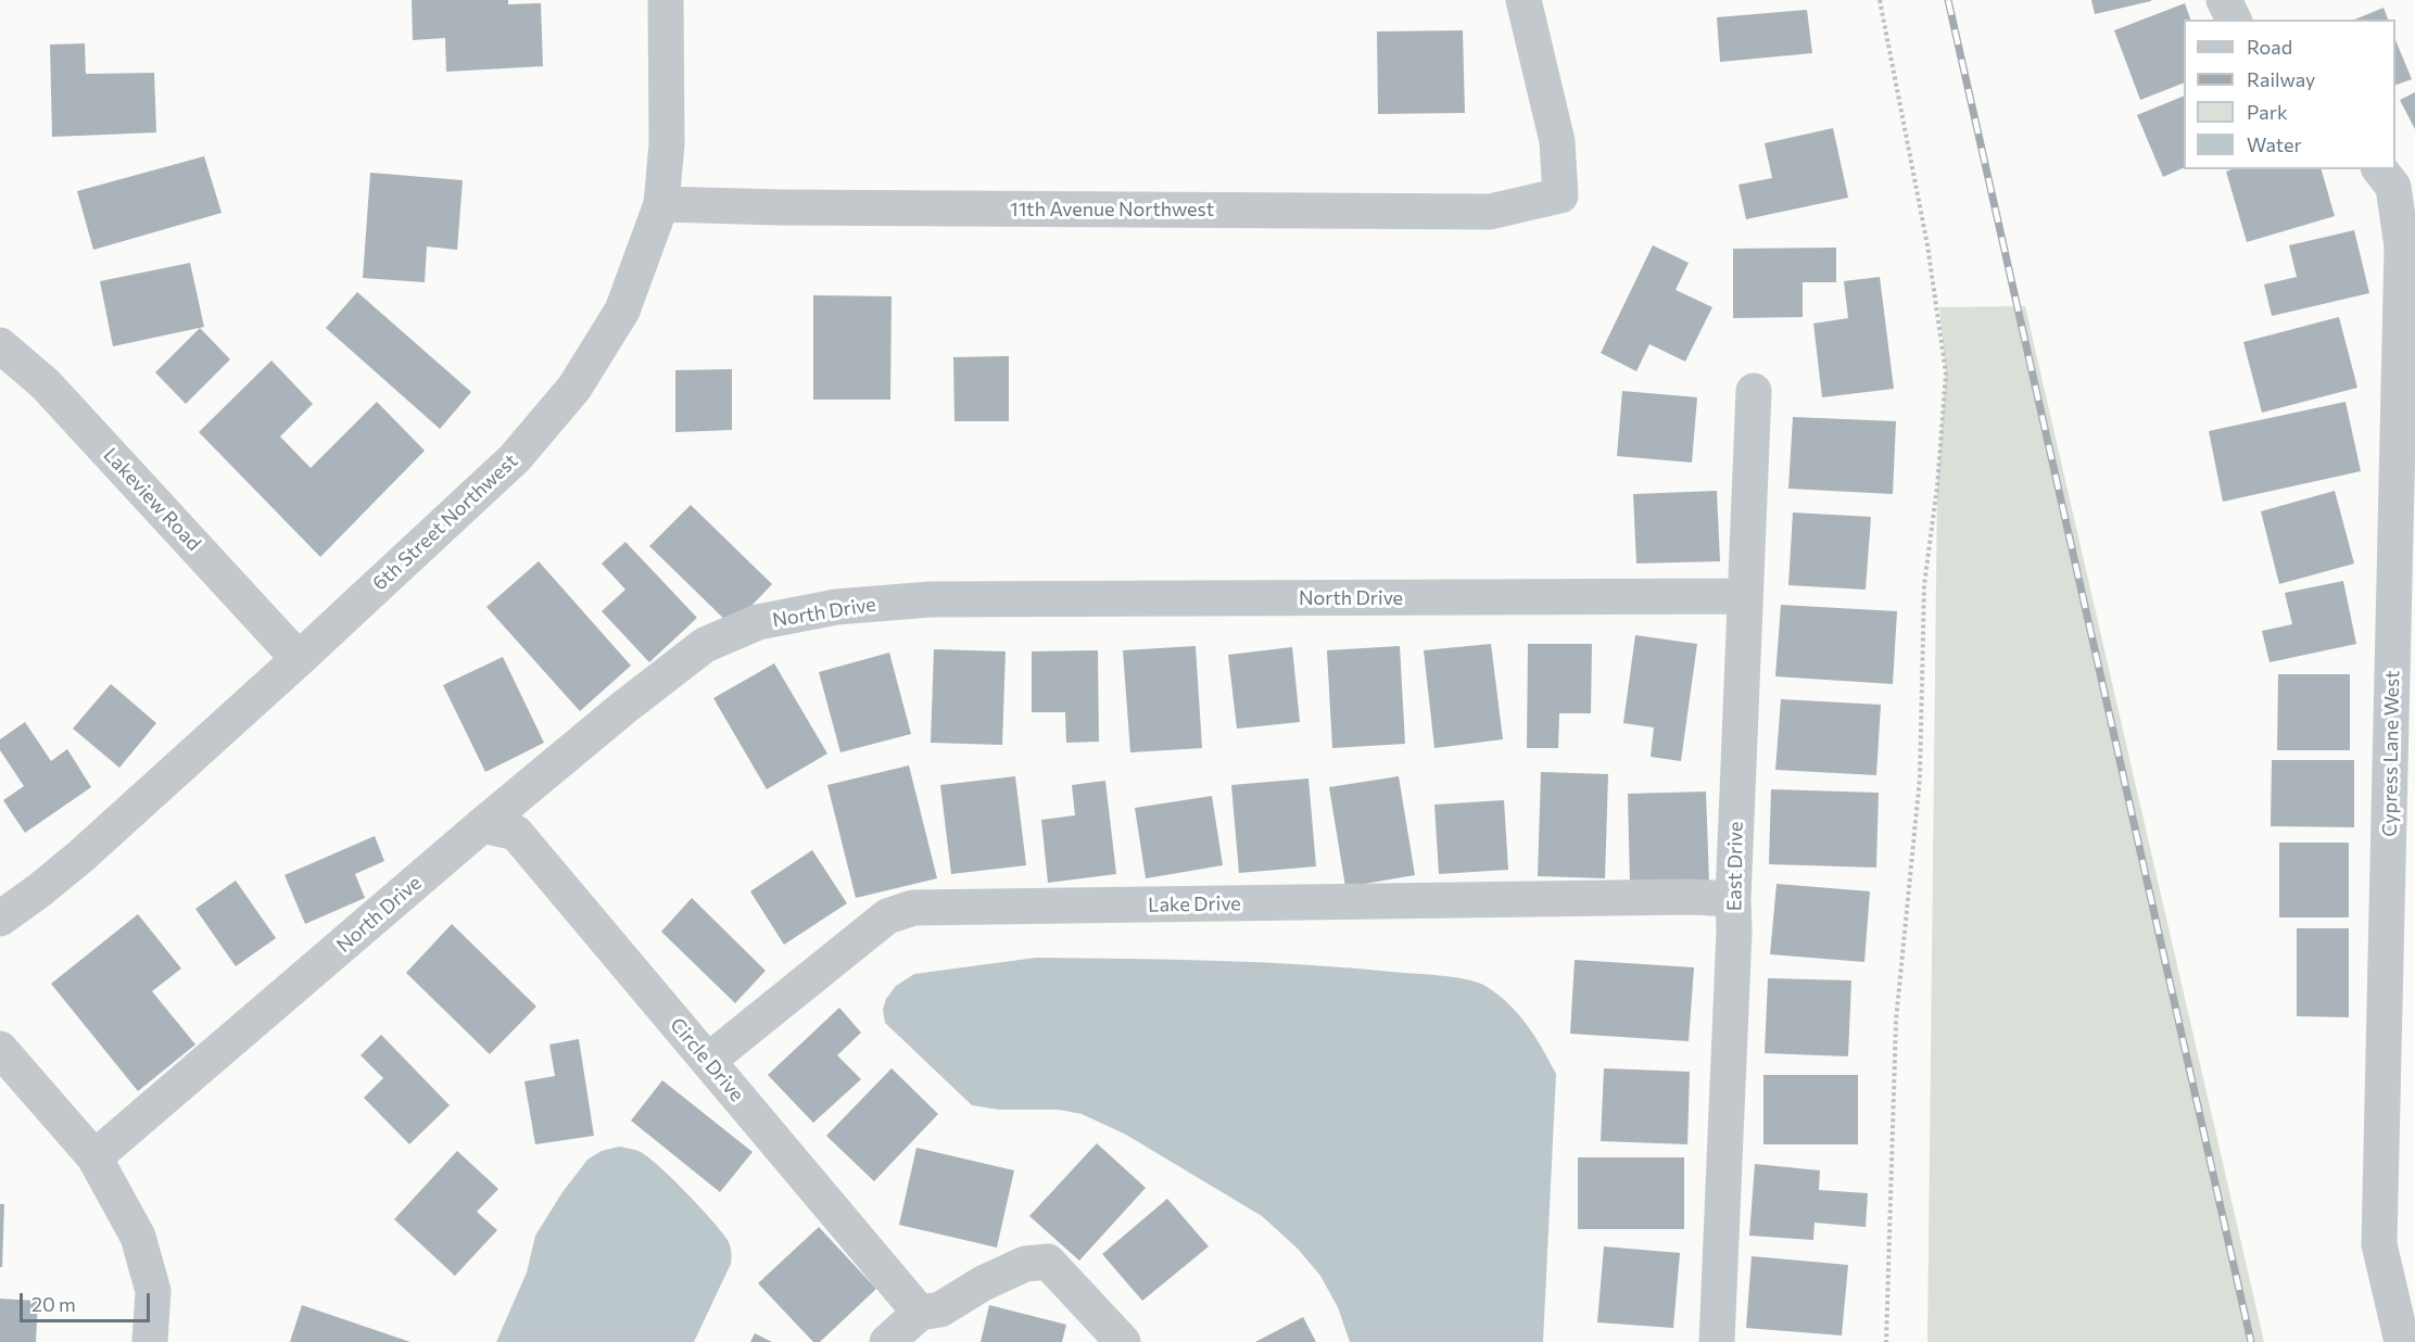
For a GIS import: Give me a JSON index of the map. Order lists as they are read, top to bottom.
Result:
{
  "streets": {
    "street": [
      "11th Avenue Northwest",
      "Lakeview Road",
      "6th Street Northwest",
      "North Drive",
      "Cypress Lane West",
      "East Drive",
      "Lake Drive",
      "Circle Drive"
    ]
  },
  "crossings": [
    ["11th Avenue Northwest", "6th Street Northwest"],
    ["Lakeview Road", "6th Street Northwest"],
    ["North Drive", "East Drive"],
    ["North Drive", "Circle Drive"],
    ["East Drive", "Lake Drive"],
    ["Lake Drive", "Circle Drive"]
  ],
  "legend": [
    "Road",
    "Railway",
    "Park",
    "Water"
  ],
  "scale_bar": "20 m"
}
